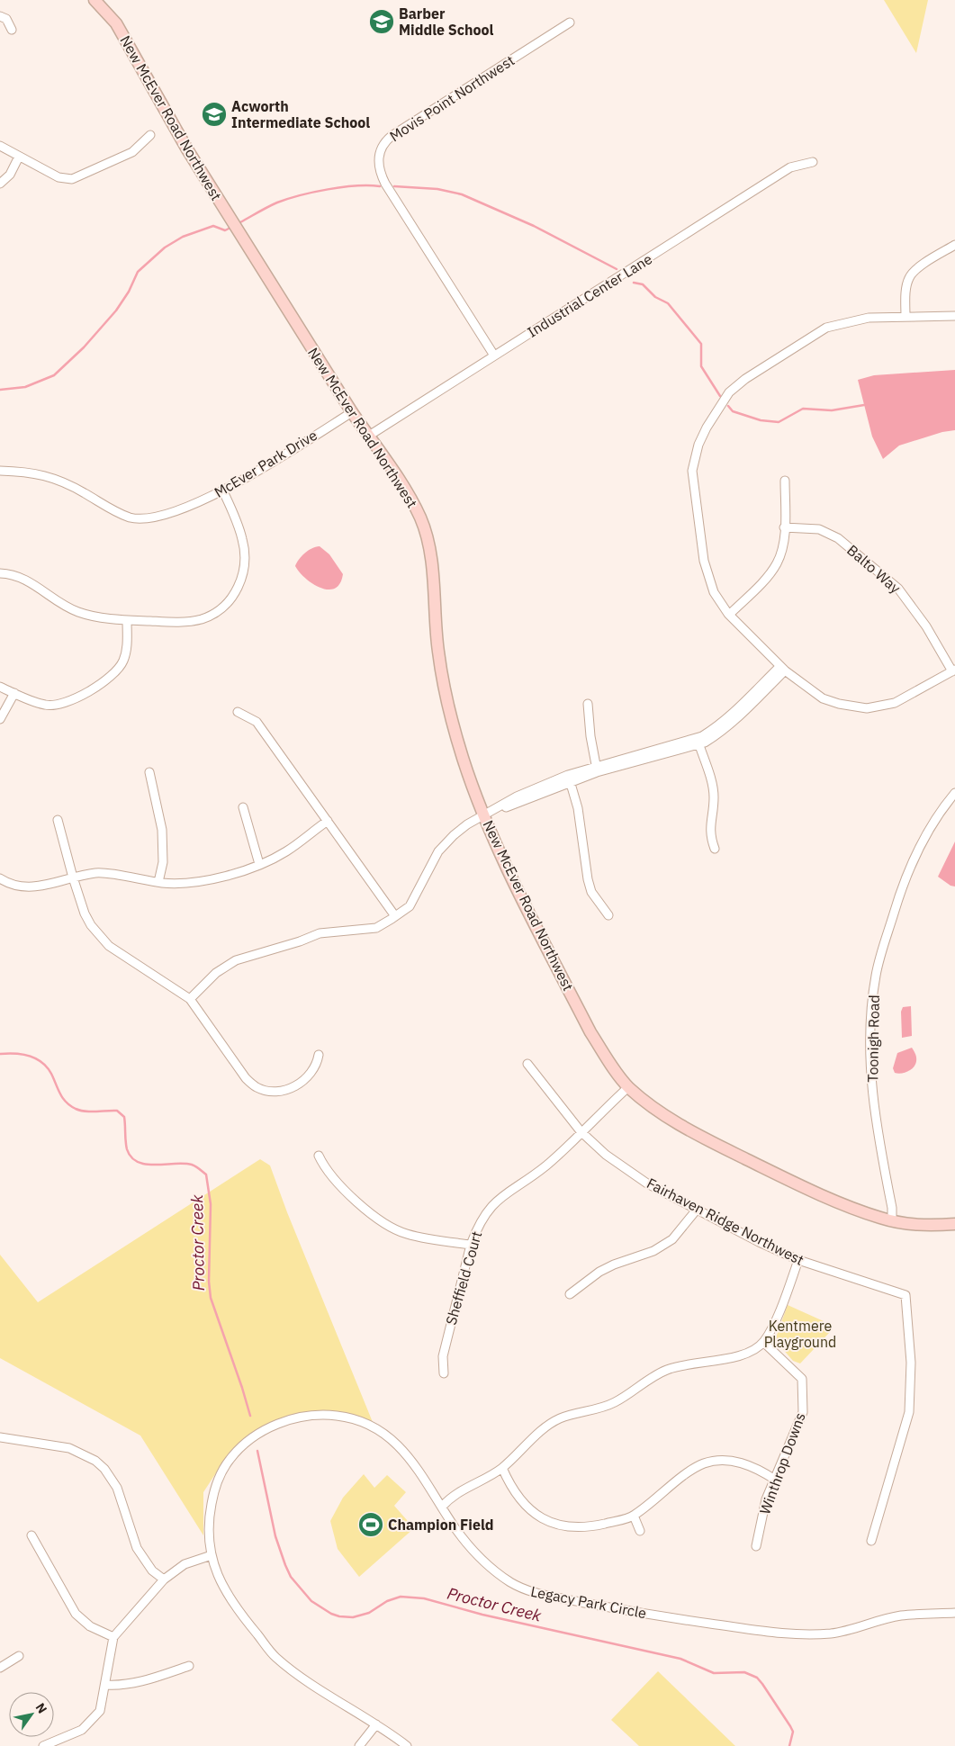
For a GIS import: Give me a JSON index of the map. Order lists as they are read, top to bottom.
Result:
{
  "streets": {
    "street": [
      "Movis Point Northwest",
      "New McEver Road Northwest",
      "Industrial Center Lane",
      "McEver Park Drive",
      "Balto Way",
      "Toonigh Road",
      "Fairhaven Ridge Northwest",
      "Sheffield Court",
      "Winthrop Downs",
      "Legacy Park Circle"
    ]
  },
  "crossings": [
    ["Movis Point Northwest", "Industrial Center Lane"],
    ["New McEver Road Northwest", "Industrial Center Lane"],
    ["New McEver Road Northwest", "McEver Park Drive"],
    ["New McEver Road Northwest", "Toonigh Road"],
    ["New McEver Road Northwest", "Sheffield Court"],
    ["Fairhaven Ridge Northwest", "Sheffield Court"]
  ],
  "water": ["Proctor Creek"],
  "parks": ["Kentmere Playground"],
  "places": {
    "school or university": ["Barber Middle School", "Acworth Intermediate School"],
    "sports": ["Champion Field"]
  },
  "north": "top right"
}
